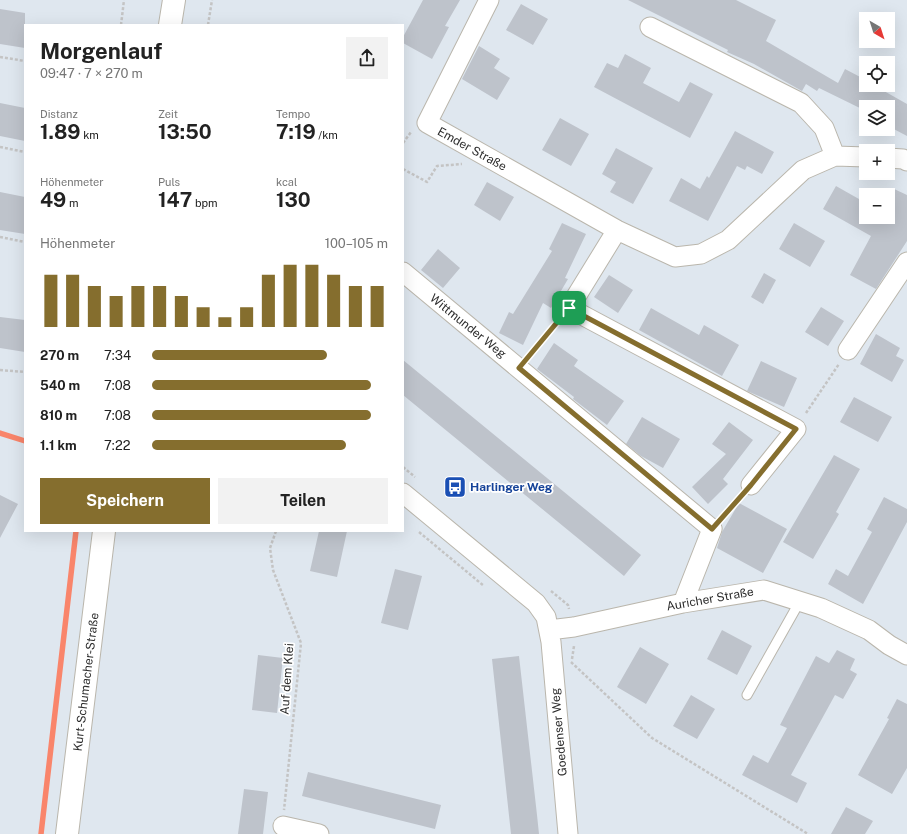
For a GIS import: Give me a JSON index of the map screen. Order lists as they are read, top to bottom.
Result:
{
  "streets": {
    "street": [
      "Emder Straße",
      "Wittmunder Weg",
      "Auricher Straße",
      "Kurt-Schumacher-Straße",
      "Goedenser Weg"
    ],
    "path": ["Auf dem Klei"]
  },
  "crossings": [
    ["Auricher Straße", "Goedenser Weg"]
  ],
  "places": {
    "bus stop": ["Harlinger Weg"]
  },
  "north": "bottom right",
  "page": {
    "map_buttons": ["+", "−"],
    "heading": ["Morgenlauf", "09:47 · 7 × 270 m"],
    "stats": [
      ["Distanz", "1.89 km"],
      ["Zeit", "13:50"],
      ["Tempo", "7:19 /km"],
      ["Höhenmeter", "49 m"],
      ["Puls", "147 bpm"],
      ["kcal", "130"]
    ],
    "chart": ["Höhenmeter", "100–105 m"],
    "list": [
      {
        "name": "270 m",
        "note": "7:34"
      },
      {
        "name": "540 m",
        "note": "7:08"
      },
      {
        "name": "810 m",
        "note": "7:08"
      },
      {
        "name": "1.1 km",
        "note": "7:22"
      }
    ],
    "buttons": ["Speichern", "Teilen"]
  }
}
